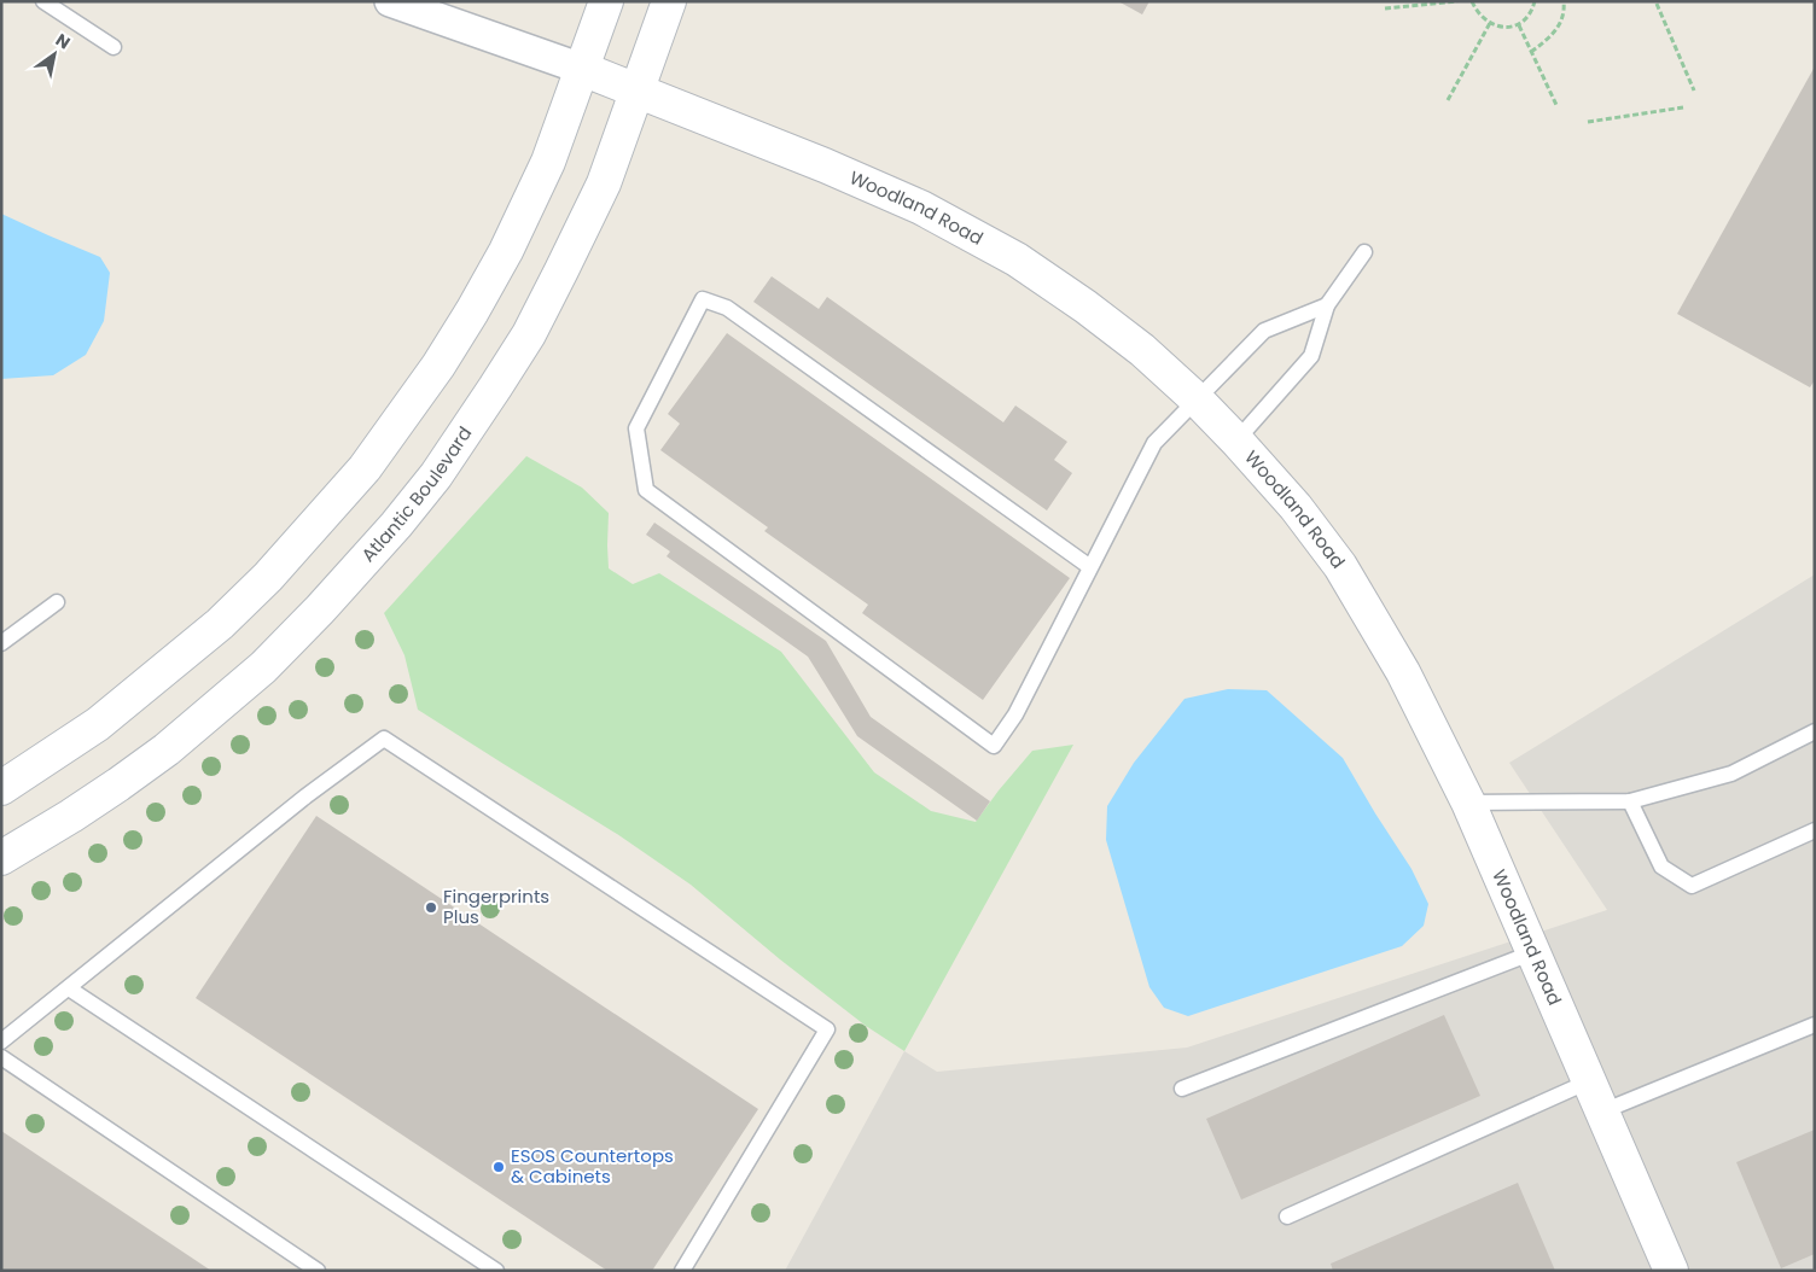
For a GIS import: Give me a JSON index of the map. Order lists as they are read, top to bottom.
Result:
{
  "streets": {
    "main road": ["Woodland Road", "Atlantic Boulevard"]
  },
  "crossings": [
    ["Woodland Road", "Atlantic Boulevard"]
  ],
  "places": ["Fingerprints Plus", "ESOS Countertops & Cabinets"],
  "north": "top right"
}
